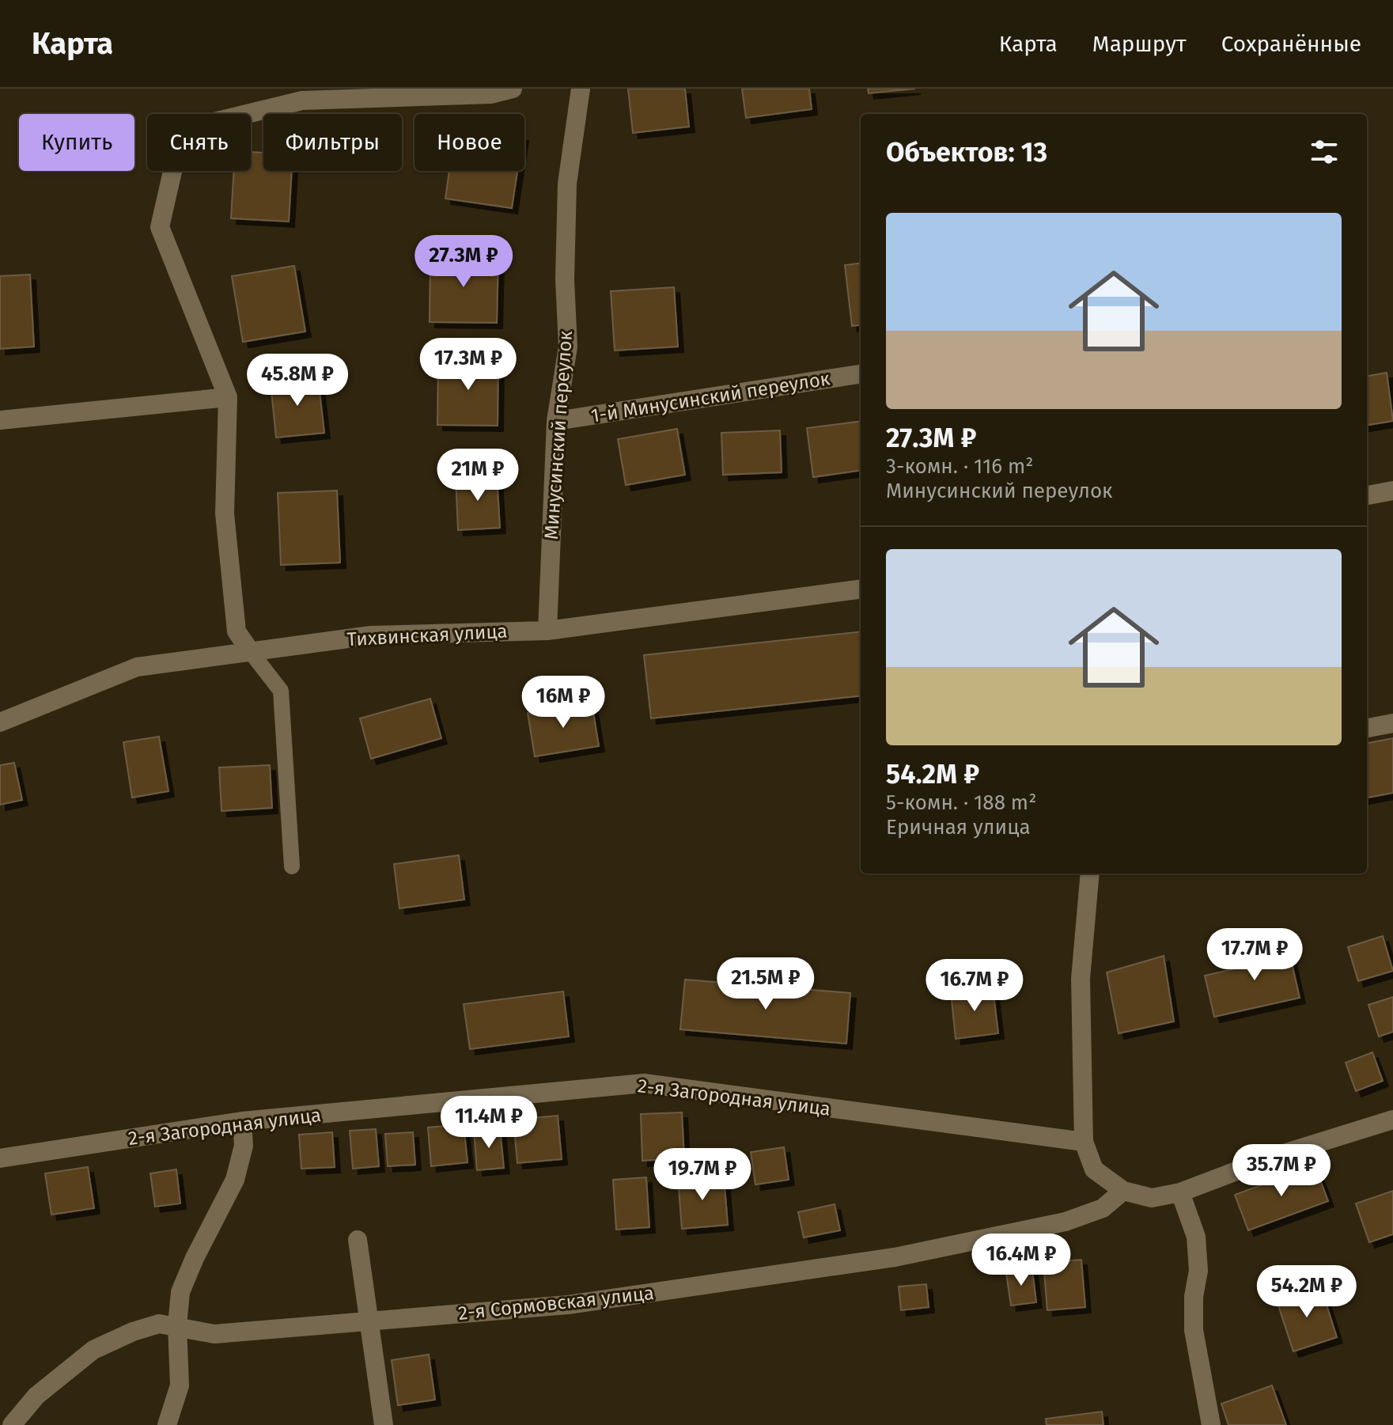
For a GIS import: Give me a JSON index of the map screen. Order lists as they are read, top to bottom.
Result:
{
  "streets": {
    "street": [
      "1-й Минусинский переулок",
      "Минусинский переулок",
      "Тихвинская улица",
      "2-я Загородная улица",
      "2-я Сормовская улица"
    ]
  },
  "crossings": [
    ["1-й Минусинский переулок", "Минусинский переулок"],
    ["Минусинский переулок", "Тихвинская улица"]
  ],
  "page": {
    "header": "Карта",
    "nav": ["Карта", "Маршрут", "Сохранённые"],
    "chip": [
      "Купить",
      "Снять",
      "Фильтры",
      "Новое"
    ],
    "heading": "Объектов: 13",
    "list": [
      {
        "name": "27.3M ₽",
        "note": "3-комн. · 116 m² · Минусинский переулок"
      },
      {
        "name": "54.2M ₽",
        "note": "5-комн. · 188 m² · Еричная улица"
      }
    ],
    "price": [
      "27.3M ₽",
      "17.3M ₽",
      "45.8M ₽",
      "21M ₽",
      "16M ₽",
      "17.7M ₽",
      "21.5M ₽",
      "16.7M ₽",
      "11.4M ₽",
      "35.7M ₽",
      "19.7M ₽",
      "16.4M ₽",
      "54.2M ₽"
    ]
  }
}
